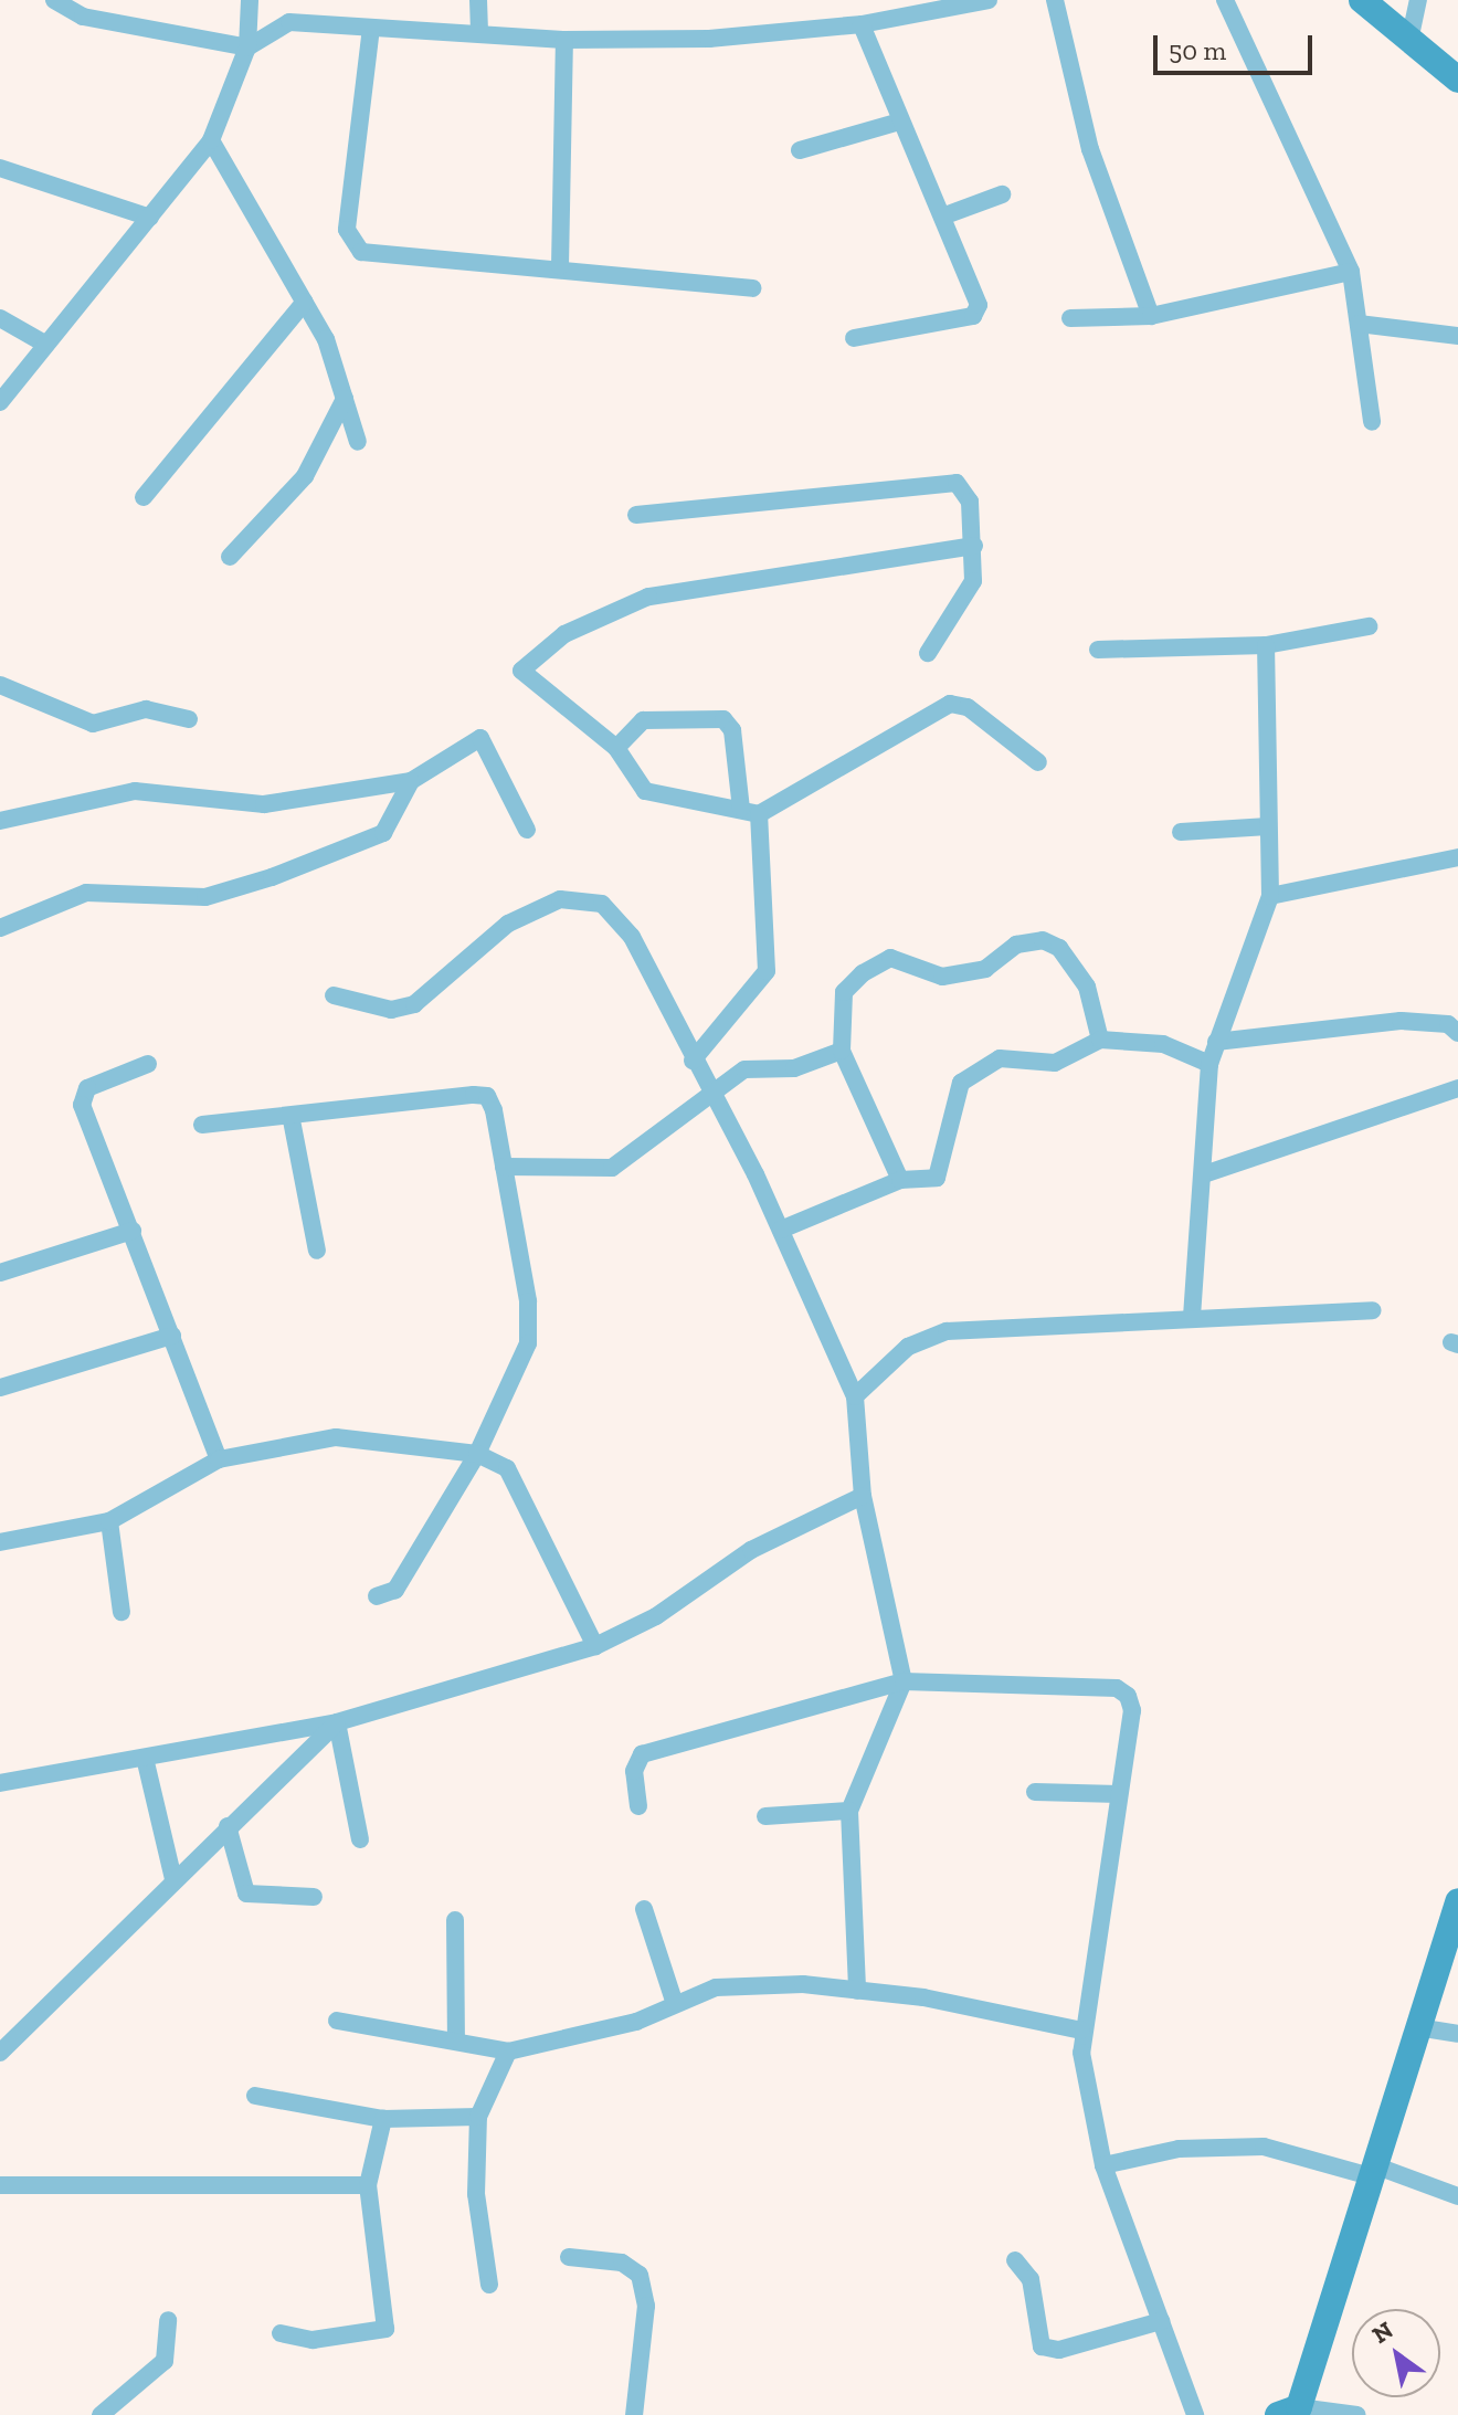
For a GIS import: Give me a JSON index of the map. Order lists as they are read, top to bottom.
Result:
{
  "scale_bar": "50 m",
  "north": "top left"
}
